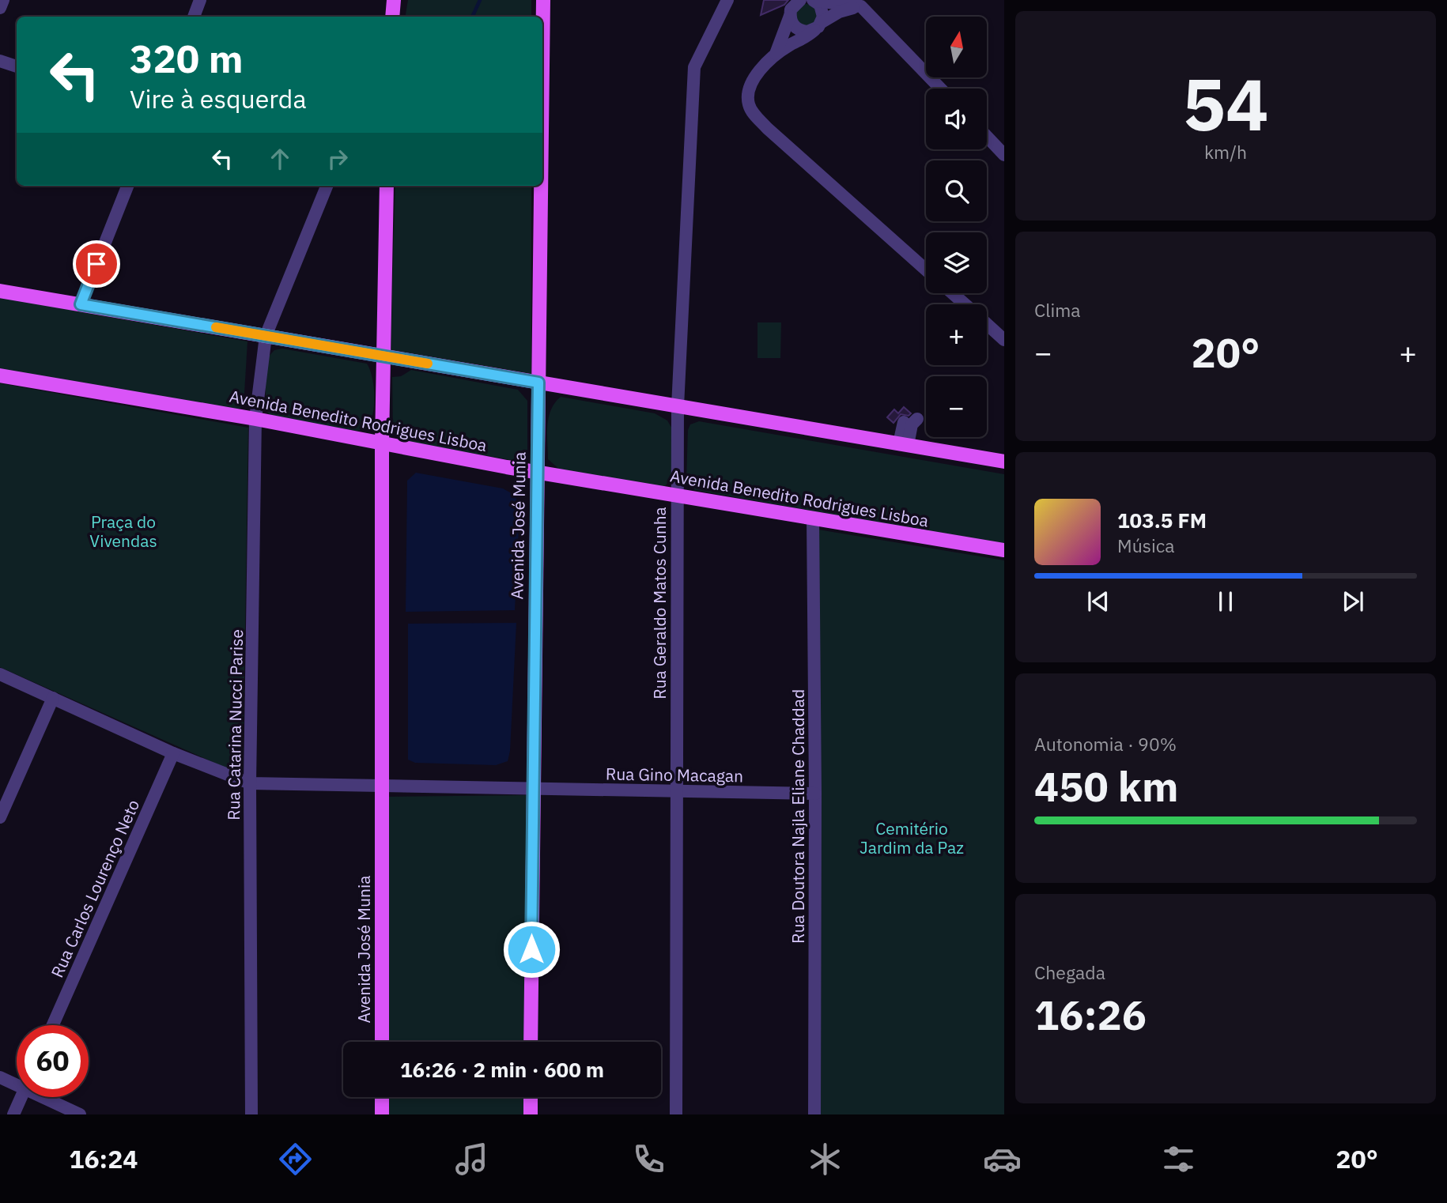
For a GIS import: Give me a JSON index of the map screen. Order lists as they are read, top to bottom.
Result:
{
  "streets": {
    "main road": ["Avenida Benedito Rodrigues Lisboa", "Avenida José Munia"],
    "street": [
      "Rua Geraldo Matos Cunha",
      "Rua Catarina Nucci Parise",
      "Rua Gino Macagan",
      "Rua Doutora Najla Eliane Chaddad",
      "Rua Carlos Lourenço Neto"
    ]
  },
  "crossings": [
    ["Avenida Benedito Rodrigues Lisboa", "Avenida José Munia"],
    ["Avenida Benedito Rodrigues Lisboa", "Rua Geraldo Matos Cunha"],
    ["Avenida Benedito Rodrigues Lisboa", "Rua Catarina Nucci Parise"],
    ["Avenida Benedito Rodrigues Lisboa", "Rua Doutora Najla Eliane Chaddad"],
    ["Avenida José Munia", "Rua Gino Macagan"],
    ["Rua Geraldo Matos Cunha", "Rua Gino Macagan"],
    ["Rua Catarina Nucci Parise", "Rua Gino Macagan"],
    ["Rua Gino Macagan", "Rua Doutora Najla Eliane Chaddad"],
    ["Rua Gino Macagan", "Rua Carlos Lourenço Neto"]
  ],
  "parks": ["Praça do Vivendas", "Cemitério Jardim da Paz"],
  "north": "top",
  "page": {
    "tile": [
      ["54", "km/h"],
      "Clima",
      ["Autonomia · 90%", "450 km"],
      ["Chegada", "16:26"]
    ],
    "map_buttons": ["+", "−"],
    "turn": ["320 m", "Vire à esquerda"],
    "heat": ["−", "20°", "+"],
    "song": ["103.5 FM", "Música"],
    "limit": "60",
    "trip": "16:26 · 2 min · 600 m",
    "tabs": ["16:24", "20°"]
  }
}
